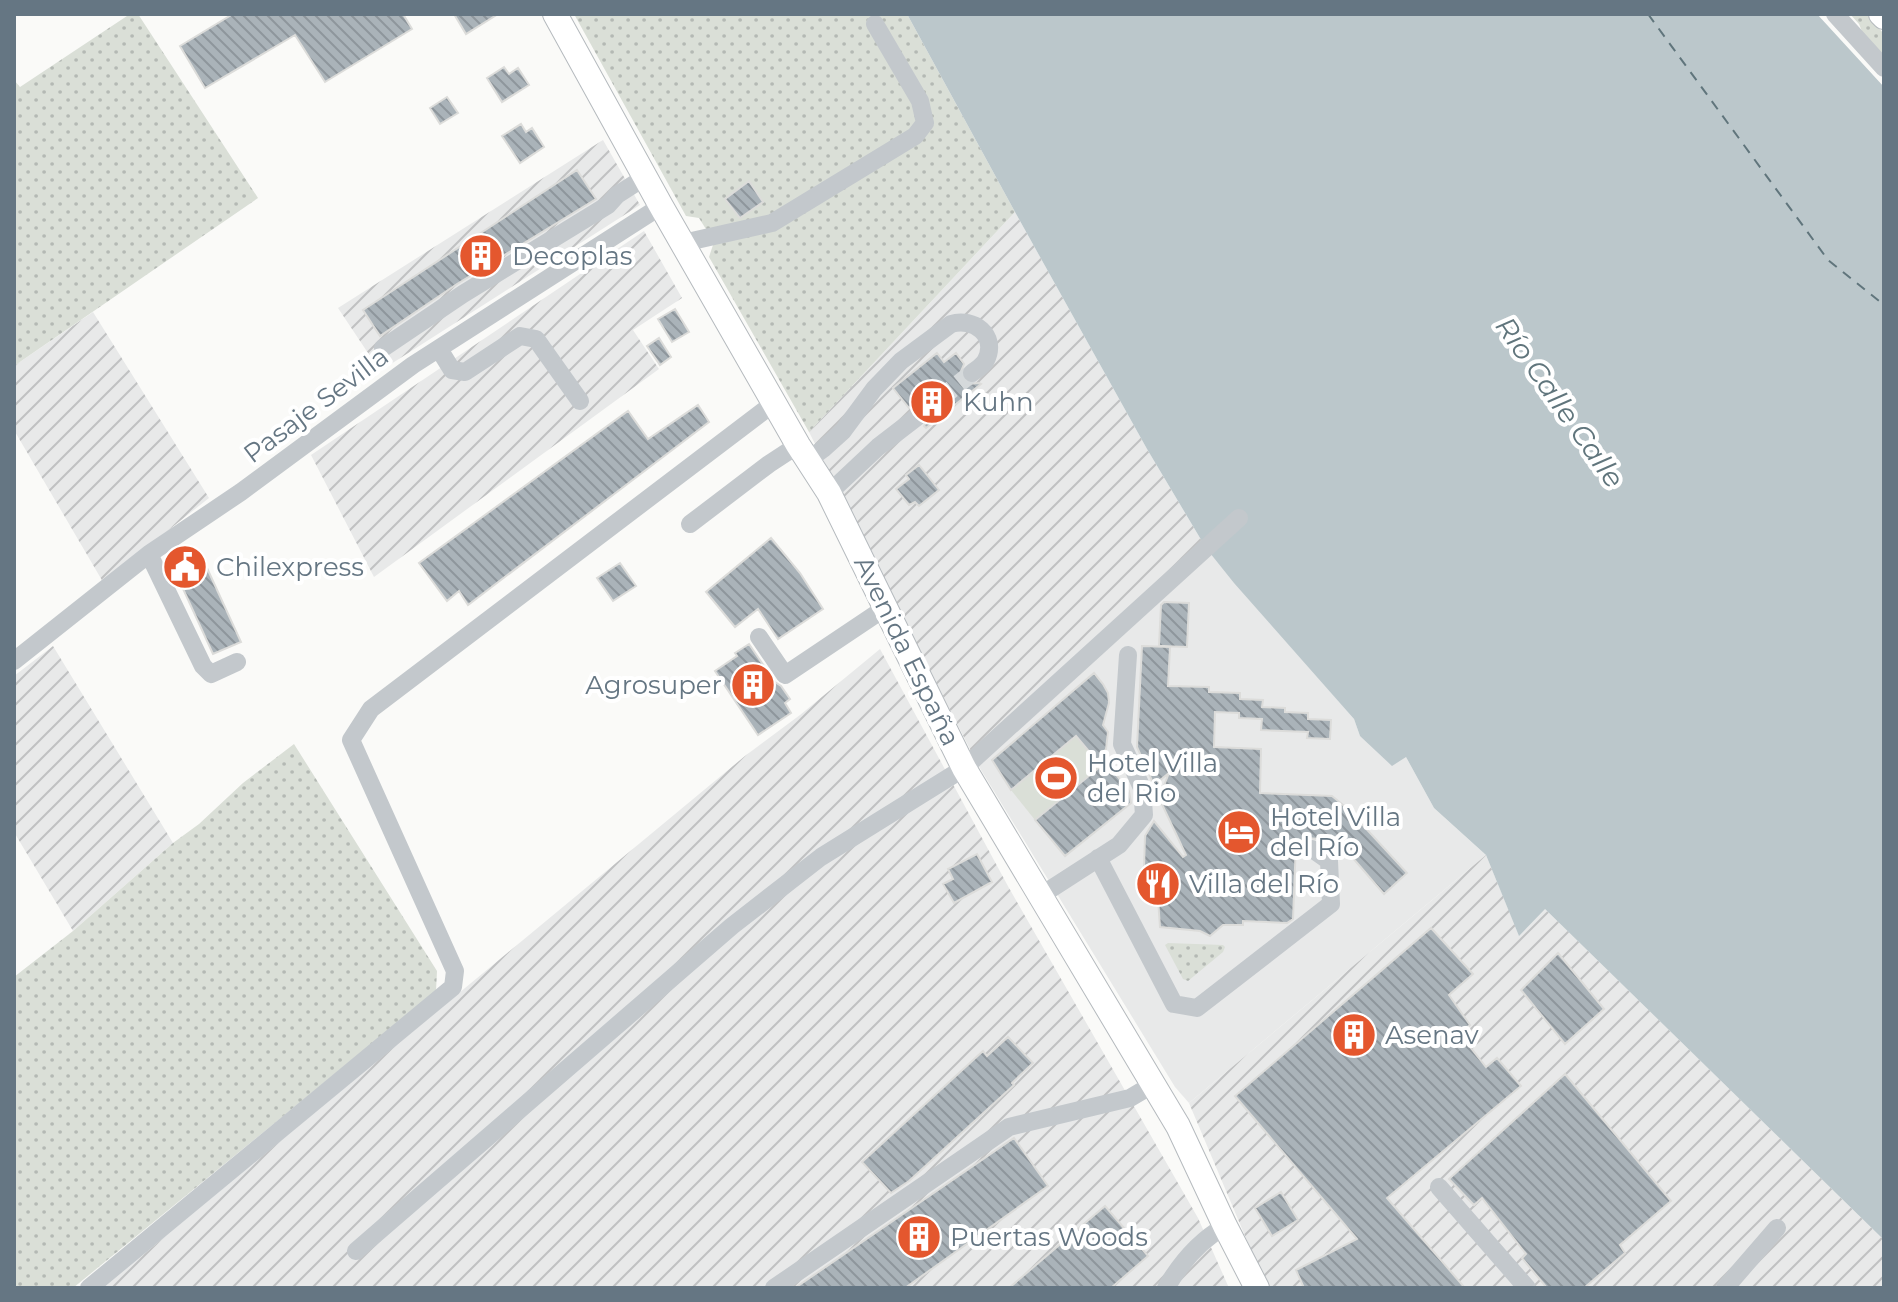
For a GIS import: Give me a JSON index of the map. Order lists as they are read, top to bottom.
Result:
{
  "streets": {
    "main road": ["Avenida España"],
    "street": ["Pasaje Sevilla"]
  },
  "crossings": [
    ["Pasaje Sevilla", "Avenida España"]
  ],
  "water": ["Río Calle Calle"],
  "places": {
    "building": [
      "Decoplas",
      "Kuhn",
      "Agrosuper",
      "Asenav",
      "Puertas Woods"
    ],
    "public building": ["Chilexpress"],
    "sports": ["Hotel Villa del Rio"],
    "hotel": ["Hotel Villa del Río"],
    "restaurant": ["Villa del Río"]
  }
}
